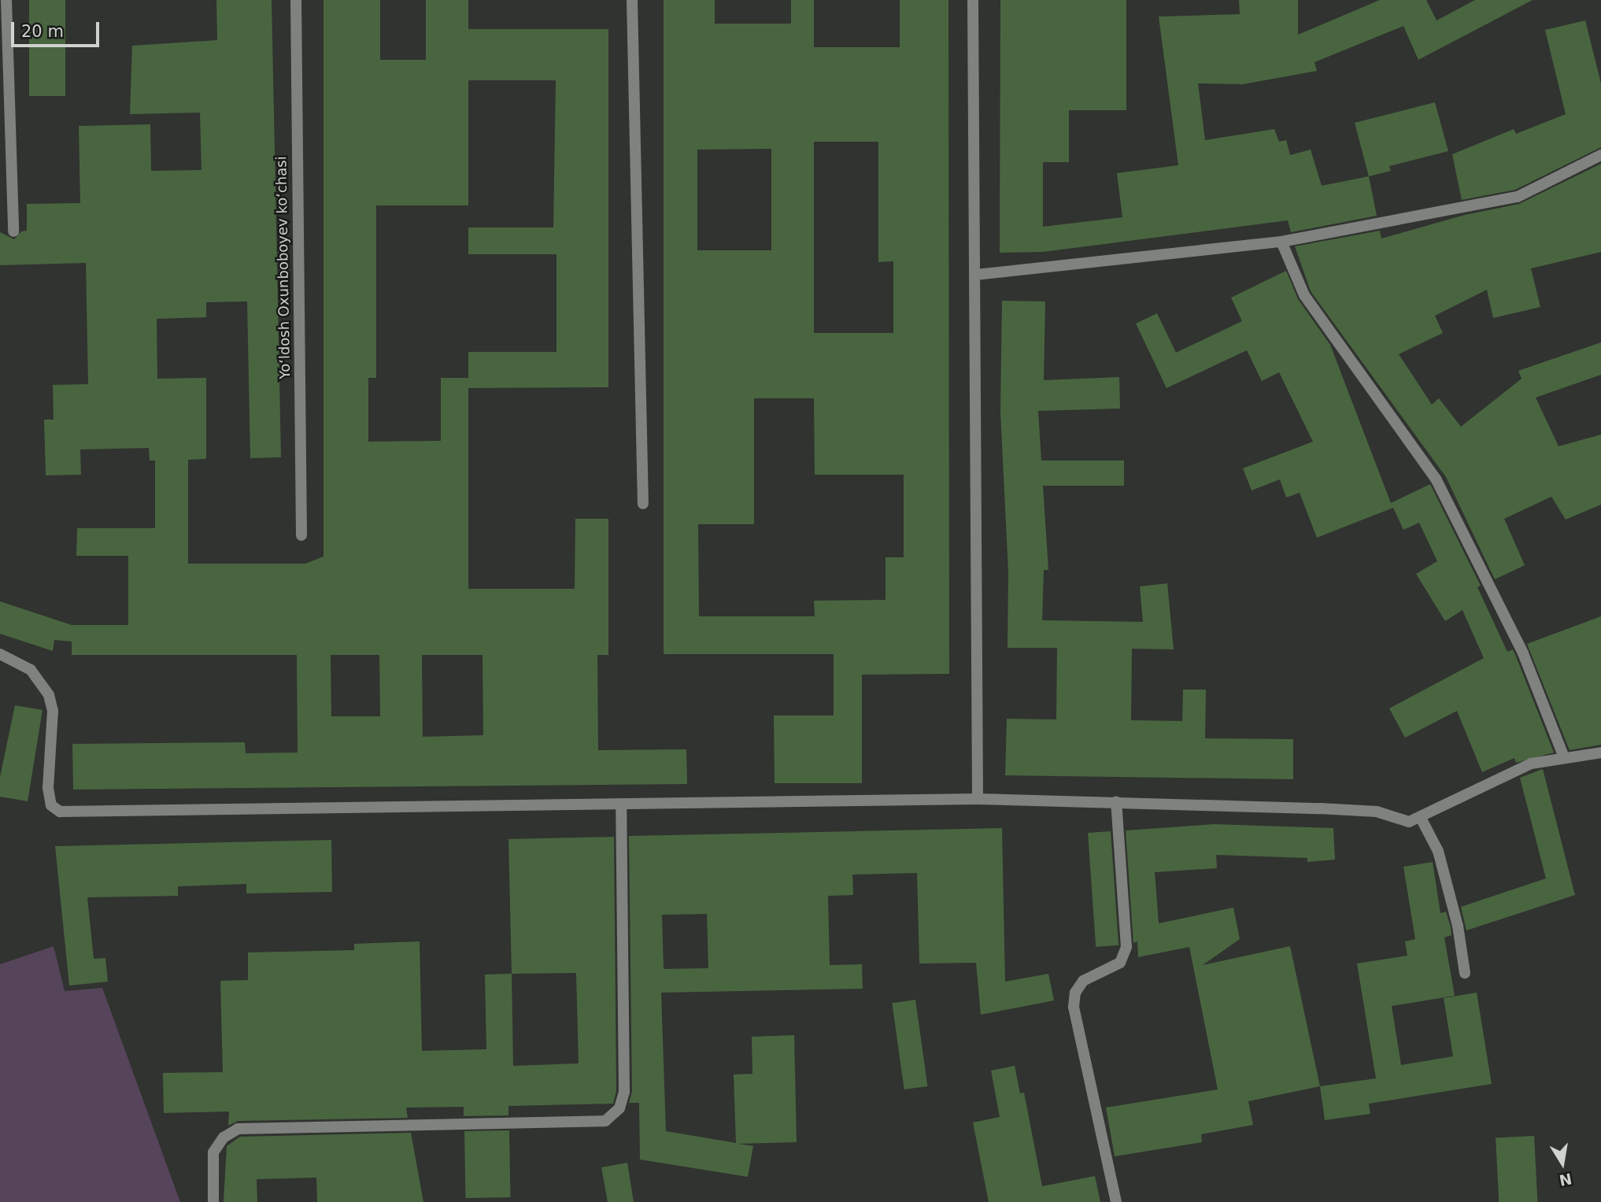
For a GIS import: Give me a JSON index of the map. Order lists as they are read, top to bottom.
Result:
{
  "streets": {
    "street": ["Yoʻldosh Oxunboboyev koʻchasi"]
  },
  "scale_bar": "20 m",
  "north": "bottom"
}
